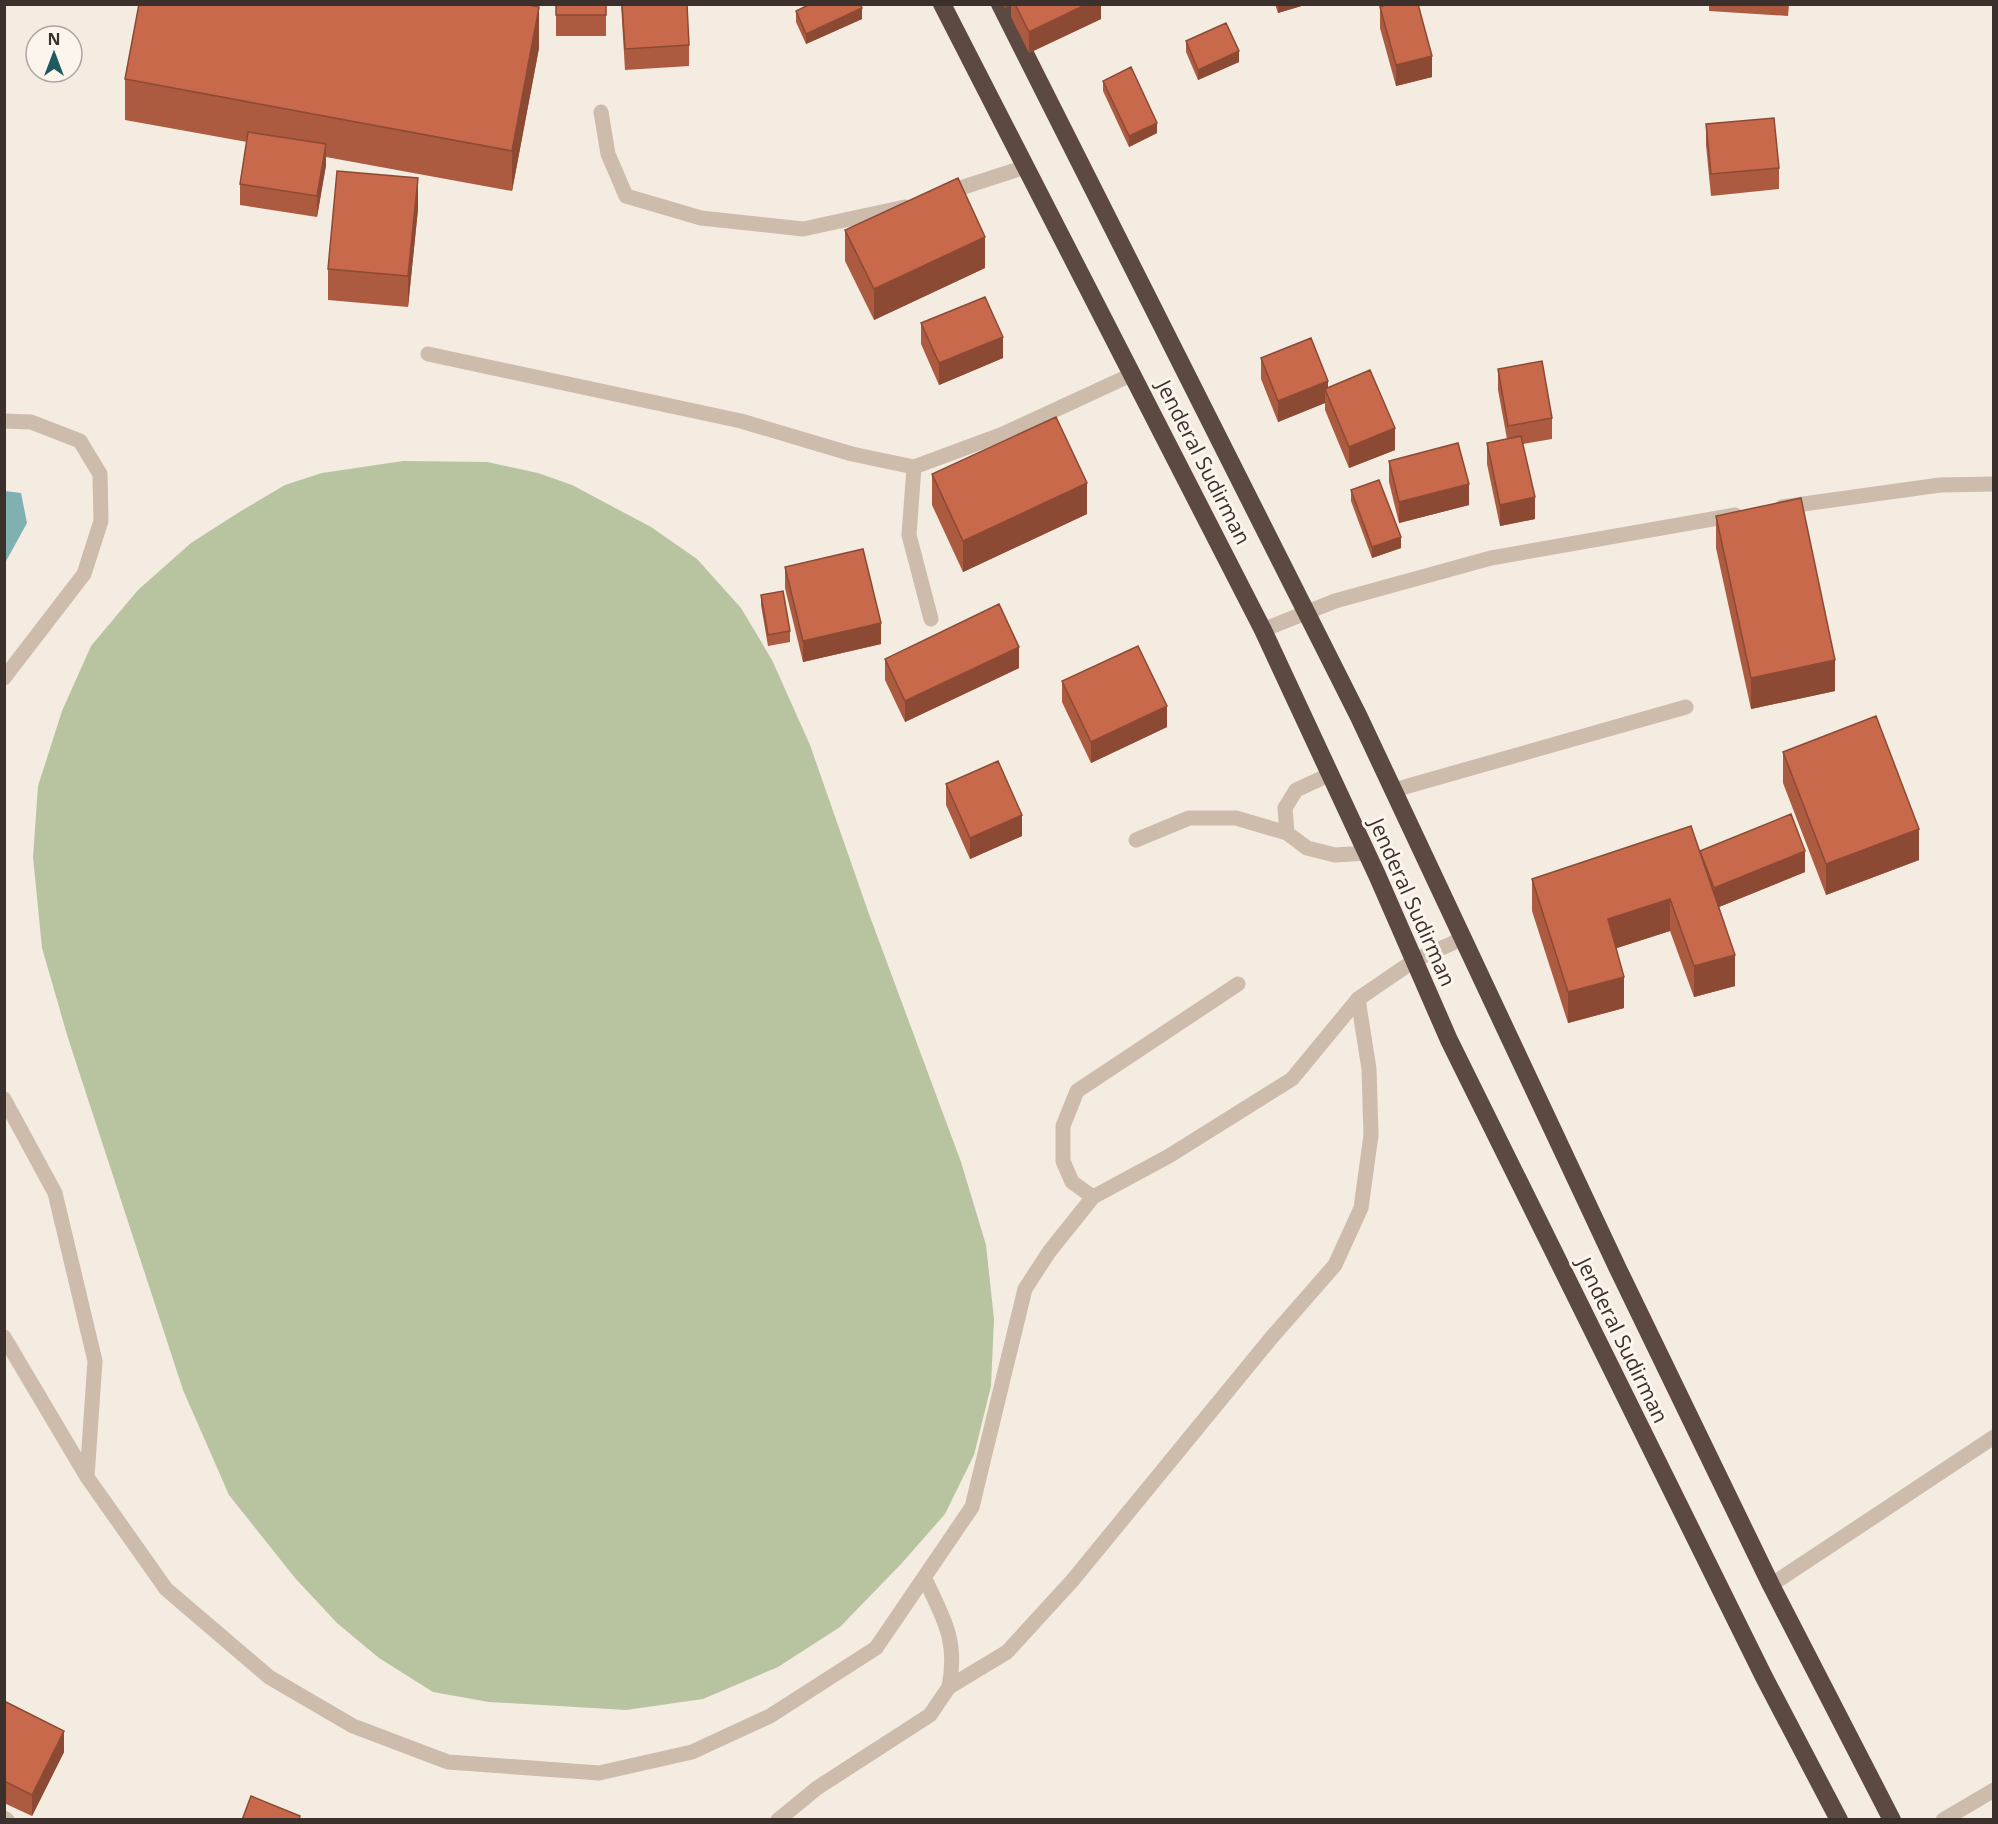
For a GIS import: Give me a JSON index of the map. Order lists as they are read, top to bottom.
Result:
{
  "streets": {
    "highway": ["Jenderal Sudirman"]
  },
  "north": "top"
}
